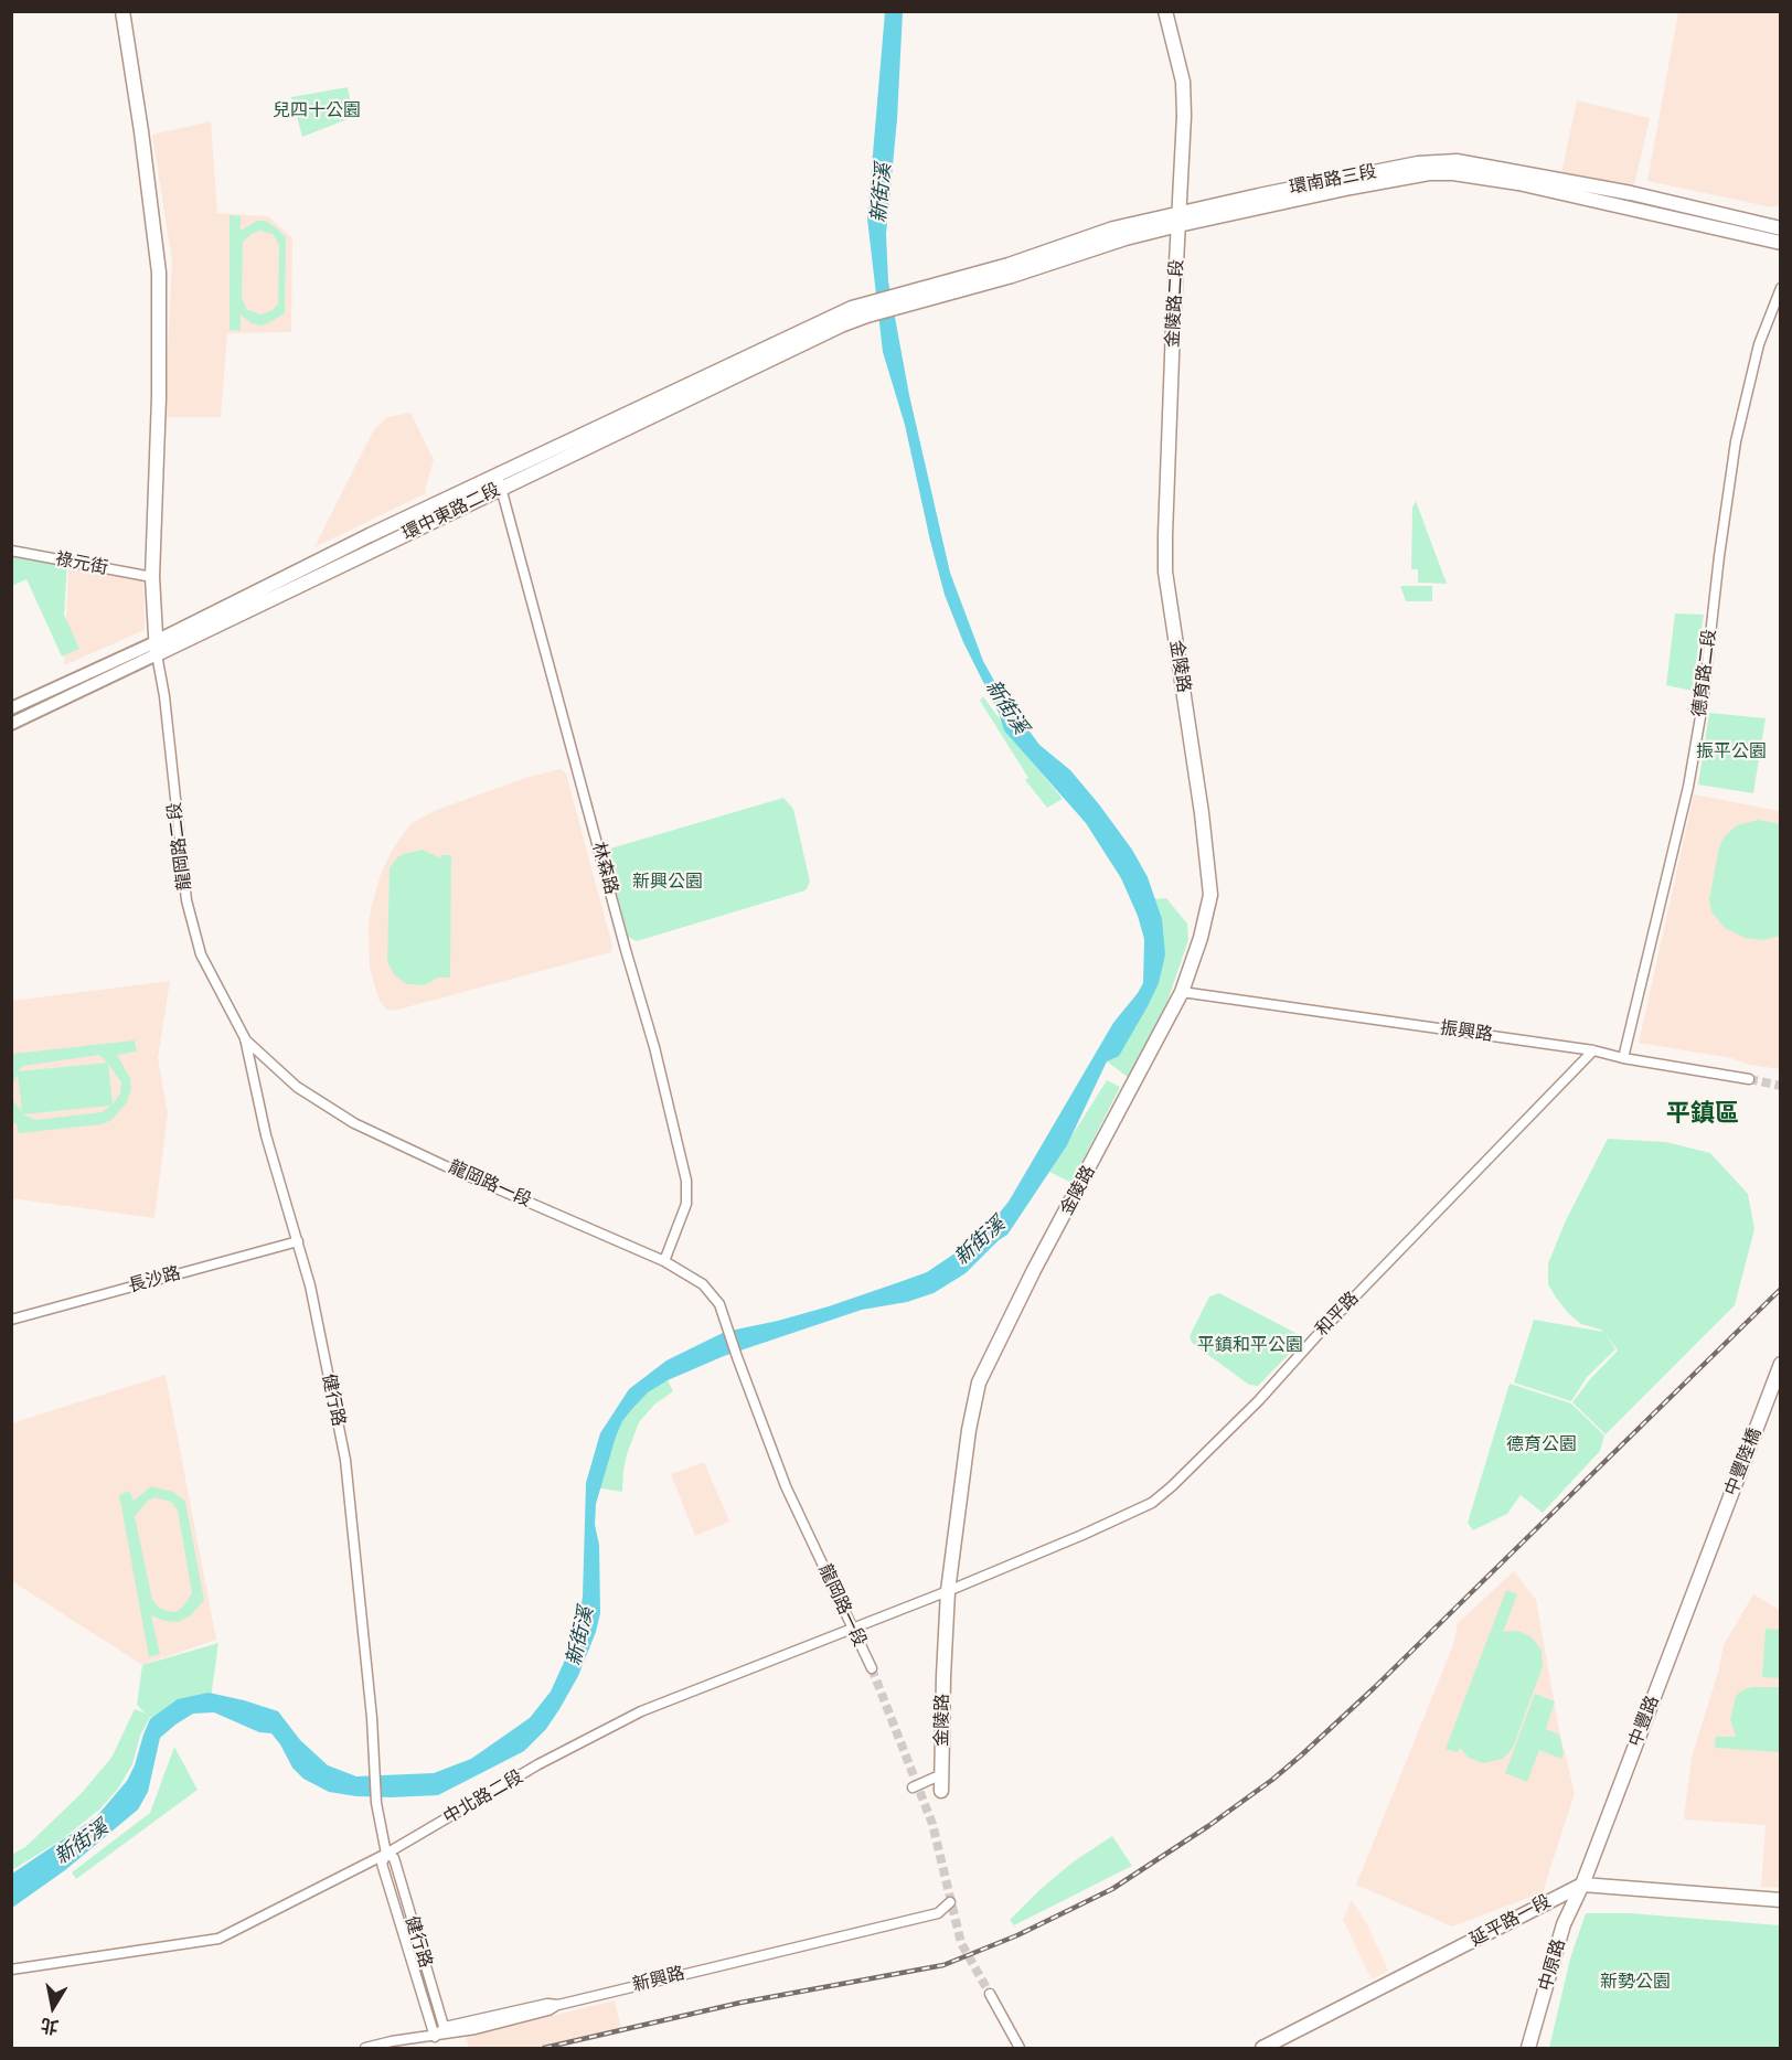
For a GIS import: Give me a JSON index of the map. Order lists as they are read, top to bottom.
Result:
{
  "streets": {
    "main road": [
      "環南路三段",
      "金陵路二段",
      "環中東路二段",
      "金陵路",
      "中豐陸橋",
      "中豐路",
      "延平路一段",
      "中原路"
    ],
    "street": [
      "祿元街",
      "德育路二段",
      "龍岡路二段",
      "林森路",
      "振興路",
      "龍岡路一段",
      "長沙路",
      "和平路",
      "健行路",
      "中北路二段",
      "新興路"
    ]
  },
  "crossings": [
    ["環南路三段", "金陵路二段"],
    ["環南路三段", "環中東路二段"],
    ["金陵路二段", "金陵路"],
    ["環中東路二段", "龍岡路二段"],
    ["環中東路二段", "林森路"],
    ["金陵路", "振興路"],
    ["金陵路", "和平路"],
    ["金陵路", "中北路二段"],
    ["德育路二段", "振興路"],
    ["龍岡路二段", "龍岡路一段"],
    ["龍岡路二段", "健行路"],
    ["林森路", "龍岡路一段"],
    ["振興路", "和平路"],
    ["龍岡路一段", "健行路"],
    ["龍岡路一段", "中北路二段"],
    ["長沙路", "健行路"],
    ["和平路", "中北路二段"],
    ["健行路", "中北路二段"],
    ["健行路", "新興路"],
    ["中豐陸橋", "中豐路"],
    ["中豐路", "延平路一段"],
    ["中豐路", "中原路"],
    ["延平路一段", "中原路"]
  ],
  "districts": ["平鎮區"],
  "water": ["新街溪"],
  "parks": [
    "兒四十公園",
    "振平公園",
    "新興公園",
    "平鎮和平公園",
    "德育公園",
    "新勢公園"
  ],
  "north": "bottom"
}
